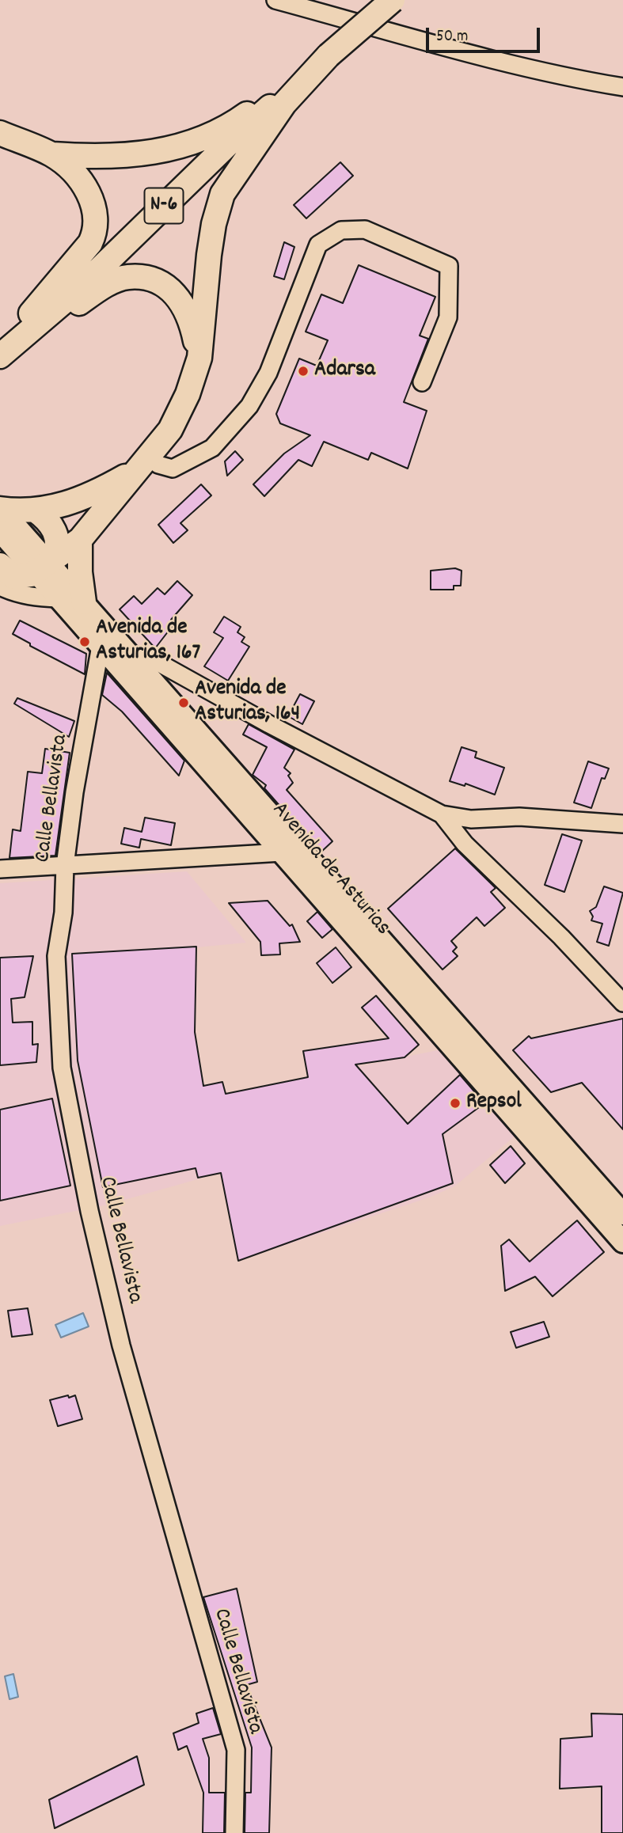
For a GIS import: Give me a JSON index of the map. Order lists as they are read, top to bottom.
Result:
{
  "streets": {
    "highway": ["N-6"],
    "main road": ["Avenida de Asturias"],
    "street": ["Calle Bellavista"]
  },
  "crossings": [
    ["Calle Bellavista", "Avenida de Asturias"]
  ],
  "places": [
    "Adarsa",
    "Avenida de Asturias, 167",
    "Avenida de Asturias, 164",
    "Repsol"
  ],
  "scale_bar": "50 m"
}
